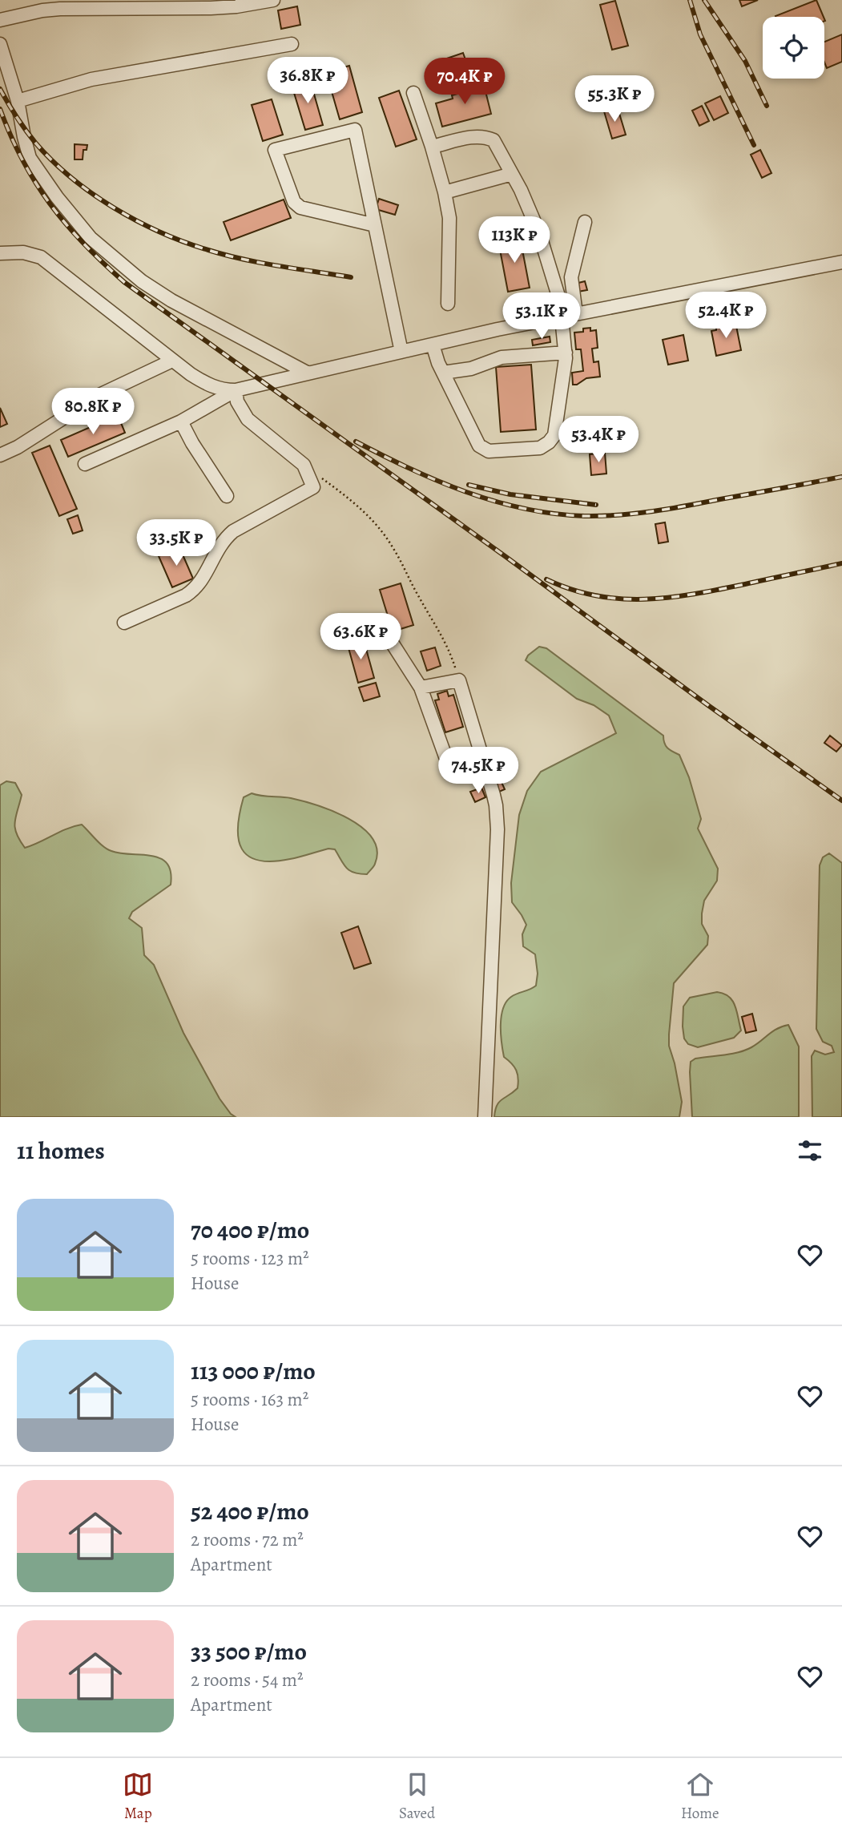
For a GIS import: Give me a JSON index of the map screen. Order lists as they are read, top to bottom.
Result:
{
  "page": {
    "price": [
      "36.8K ₽",
      "70.4K ₽",
      "55.3K ₽",
      "113K ₽",
      "52.4K ₽",
      "53.1K ₽",
      "80.8K ₽",
      "53.4K ₽",
      "33.5K ₽",
      "63.6K ₽",
      "74.5K ₽"
    ],
    "heading": "11 homes",
    "list": [
      {
        "name": "70 400 ₽/mo",
        "note": "5 rooms · 123 m² · House"
      },
      {
        "name": "113 000 ₽/mo",
        "note": "5 rooms · 163 m² · House"
      },
      {
        "name": "52 400 ₽/mo",
        "note": "2 rooms · 72 m² · Apartment"
      },
      {
        "name": "33 500 ₽/mo",
        "note": "2 rooms · 54 m² · Apartment"
      }
    ],
    "tabs": ["Map", "Saved", "Home"]
  }
}
